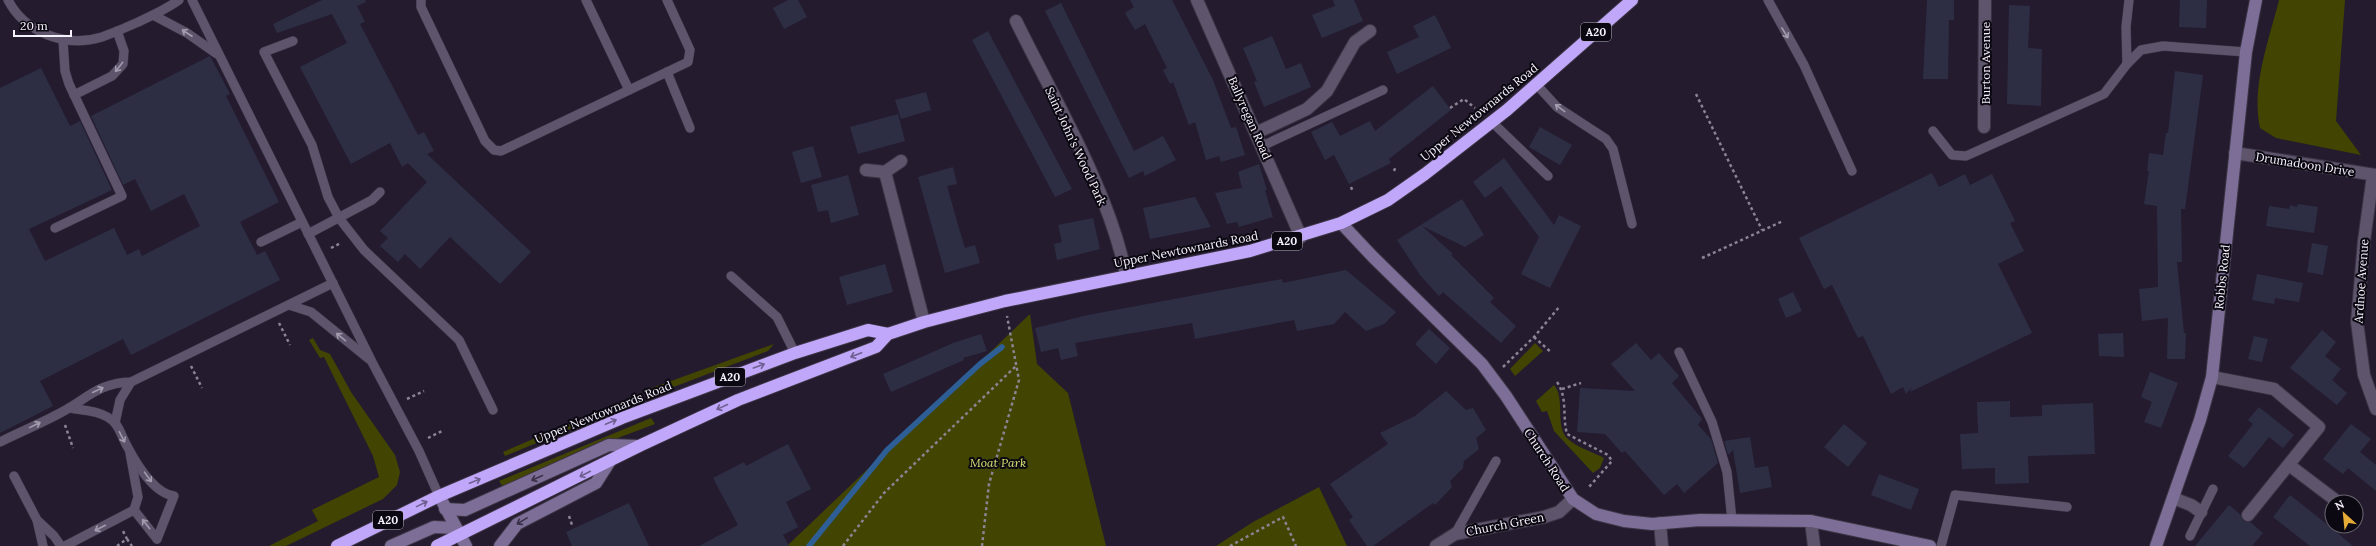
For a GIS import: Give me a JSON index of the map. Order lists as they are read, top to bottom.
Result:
{
  "streets": {
    "highway": ["A20", "Upper Newtownards Road"],
    "street": [
      "Burton Avenue",
      "Ballyregan Road",
      "Saint John's Wood Park",
      "Drumadoon Drive",
      "Robbs Road",
      "Ardnoe Avenue",
      "Church Road",
      "Church Green"
    ]
  },
  "crossings": [
    ["Upper Newtownards Road", "Ballyregan Road"],
    ["Upper Newtownards Road", "Saint John's Wood Park"],
    ["Upper Newtownards Road", "Church Road"],
    ["Drumadoon Drive", "Robbs Road"],
    ["Drumadoon Drive", "Ardnoe Avenue"],
    ["Church Road", "Church Green"]
  ],
  "parks": ["Moat Park"],
  "scale_bar": "20 m",
  "north": "top left"
}
